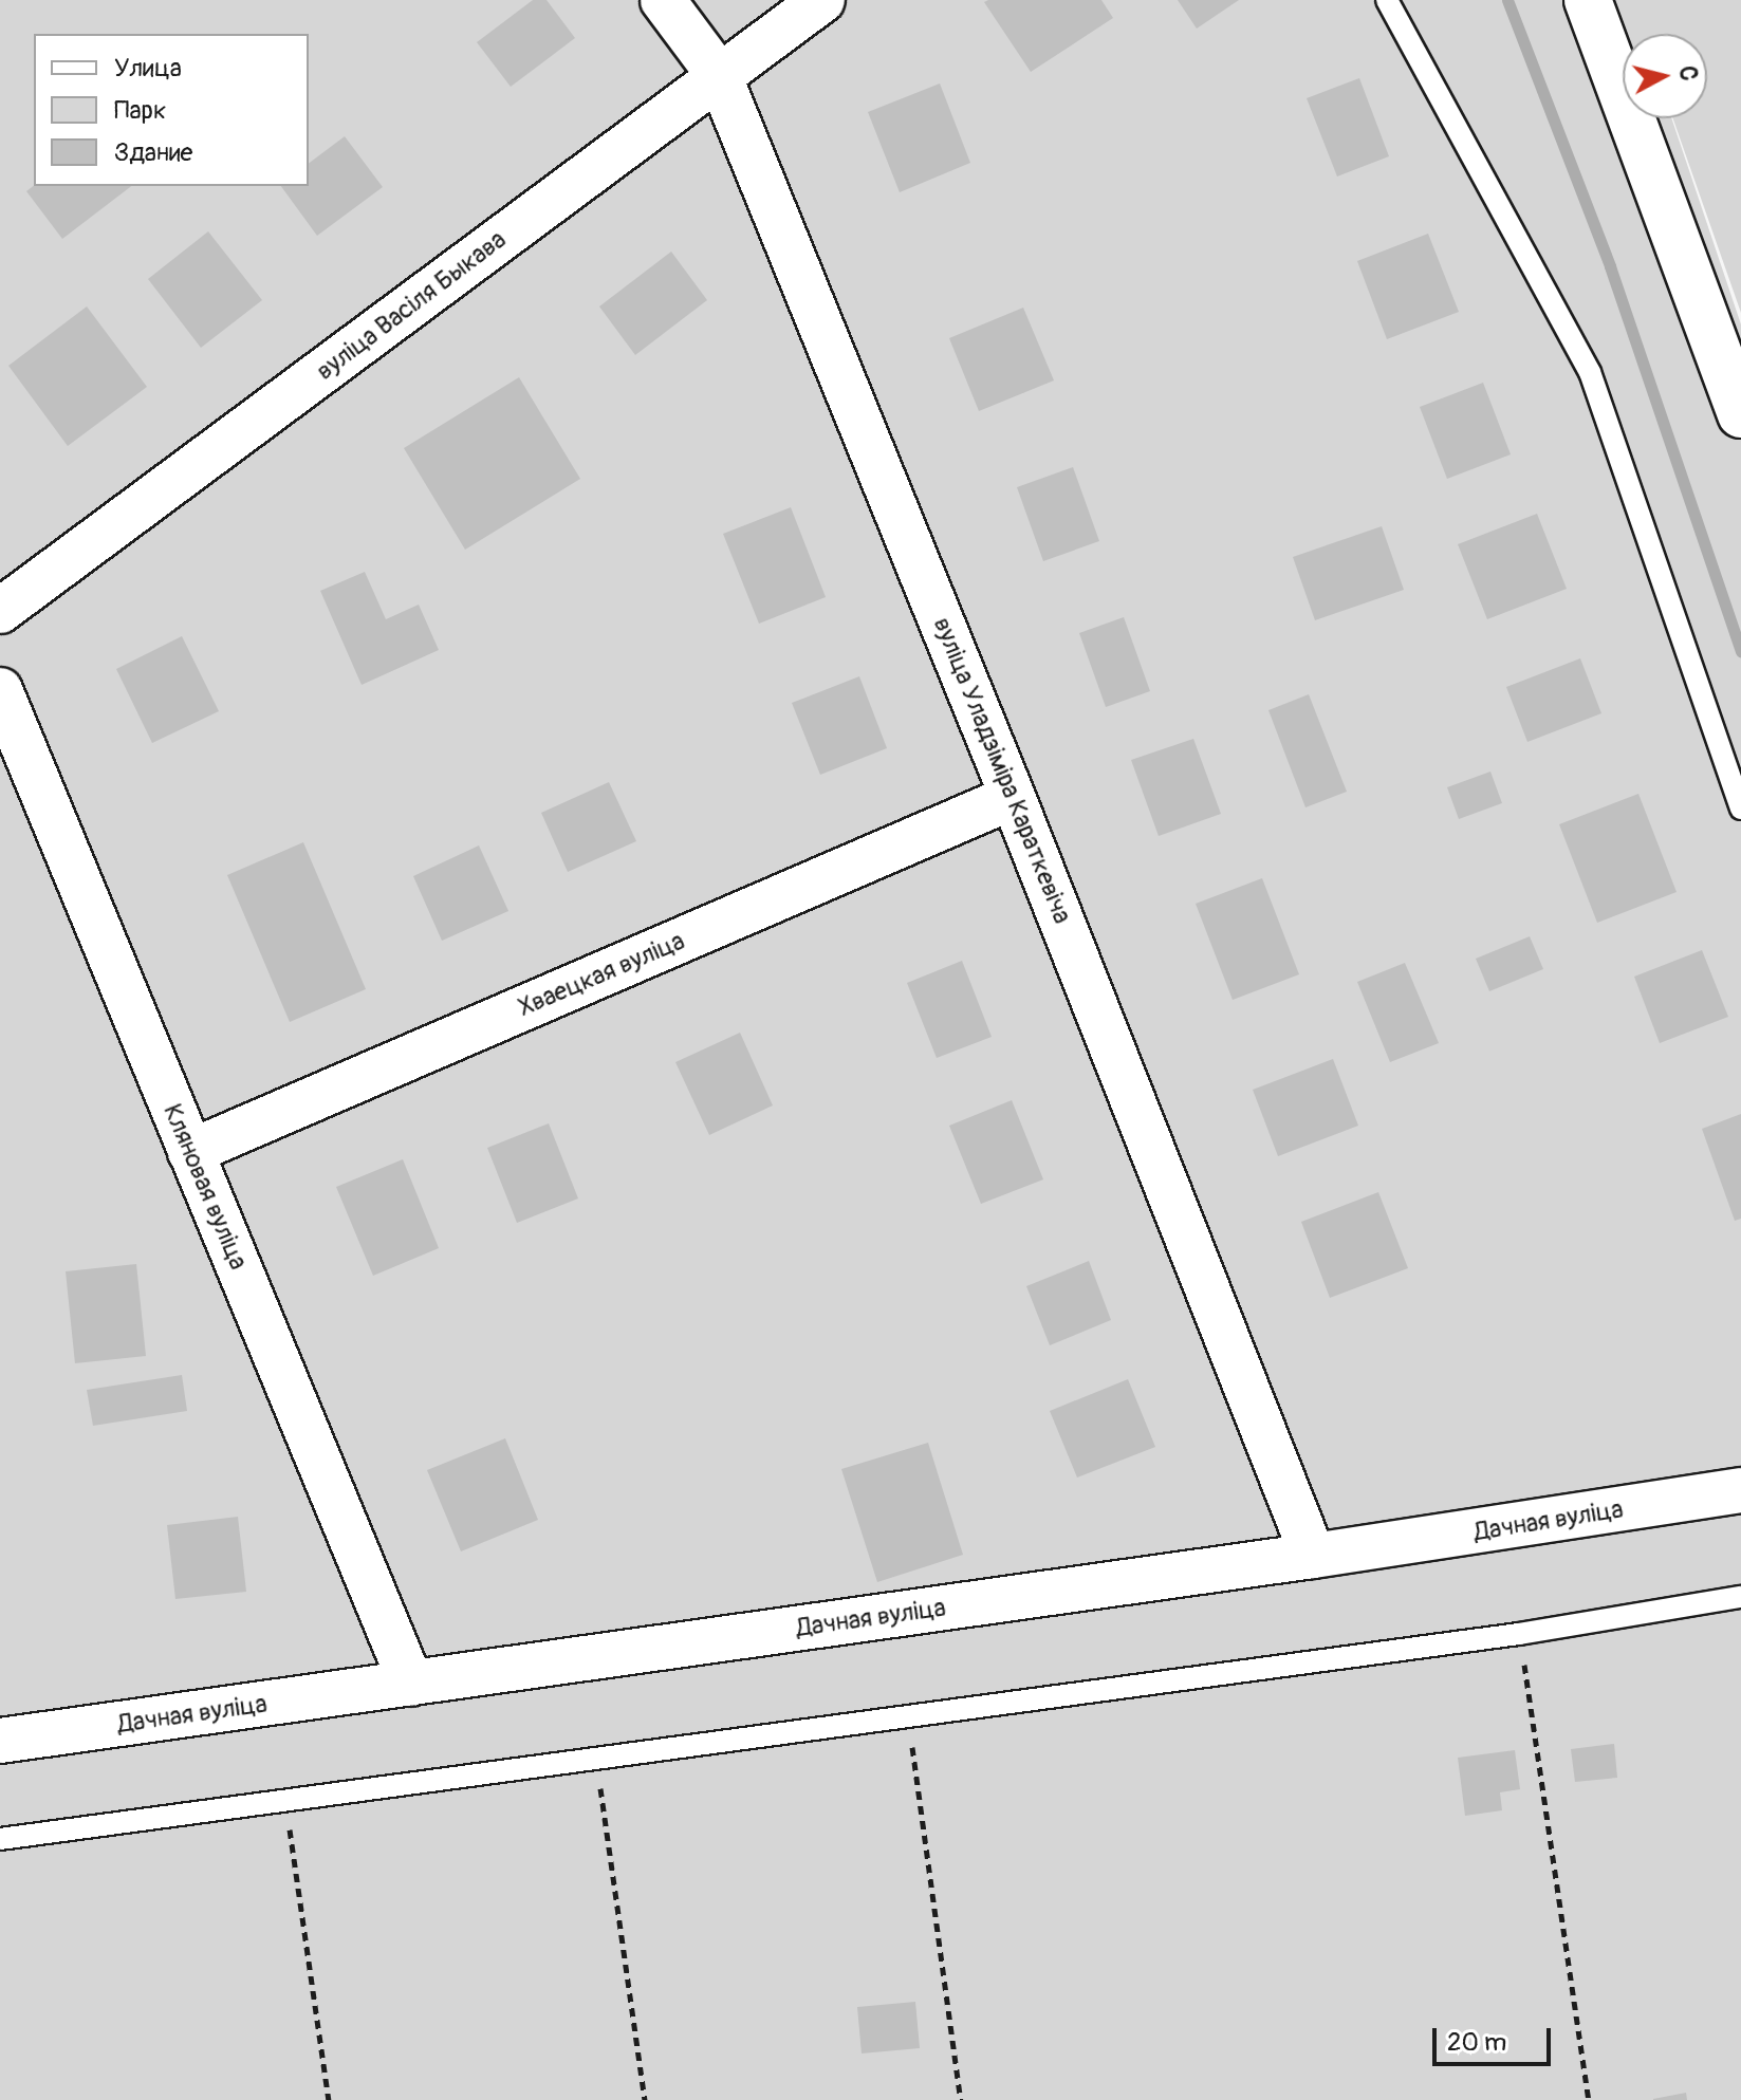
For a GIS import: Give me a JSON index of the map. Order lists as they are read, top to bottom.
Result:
{
  "streets": {
    "street": [
      "вуліца Васіля Быкава",
      "вуліца Уладзіміра Караткевіча",
      "Хваецкая вуліца",
      "Кляновая вуліца",
      "Дачная вуліца"
    ]
  },
  "crossings": [
    ["вуліца Васіля Быкава", "вуліца Уладзіміра Караткевіча"],
    ["вуліца Уладзіміра Караткевіча", "Хваецкая вуліца"],
    ["вуліца Уладзіміра Караткевіча", "Дачная вуліца"],
    ["Хваецкая вуліца", "Кляновая вуліца"],
    ["Кляновая вуліца", "Дачная вуліца"]
  ],
  "legend": ["Улица", "Парк", "Здание"],
  "scale_bar": "20 m",
  "north": "right"
}
